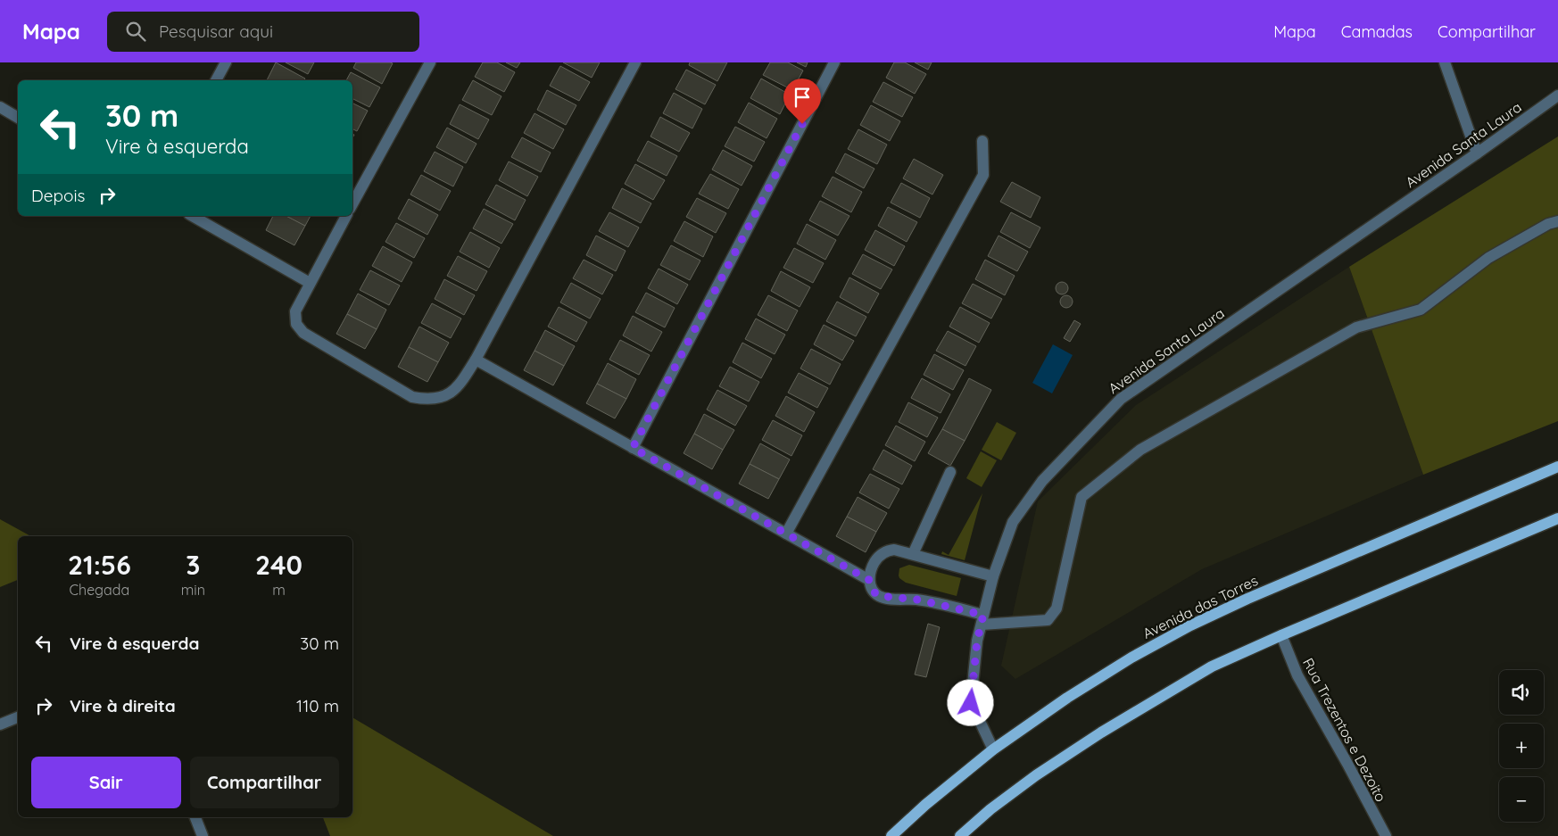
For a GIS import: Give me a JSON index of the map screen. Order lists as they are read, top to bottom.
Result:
{
  "streets": {
    "main road": ["Avenida das Torres"],
    "street": ["Avenida Santa Laura", "Rua Trezentos e Dezoito"]
  },
  "crossings": [
    ["Avenida Santa Laura", "Avenida das Torres"]
  ],
  "page": {
    "header": "Mapa",
    "search": "Pesquisar aqui",
    "nav": ["Mapa", "Camadas", "Compartilhar"],
    "turn": ["30 m", "Vire à esquerda"],
    "then": "Depois",
    "eta": [
      "21:56",
      "Chegada",
      "3",
      "min",
      "240",
      "m"
    ],
    "list": [
      {
        "name": "Vire à esquerda",
        "value": "30 m"
      },
      {
        "name": "Vire à direita",
        "value": "110 m"
      }
    ],
    "map_buttons": ["+", "−"],
    "buttons": ["Sair", "Compartilhar"]
  }
}
